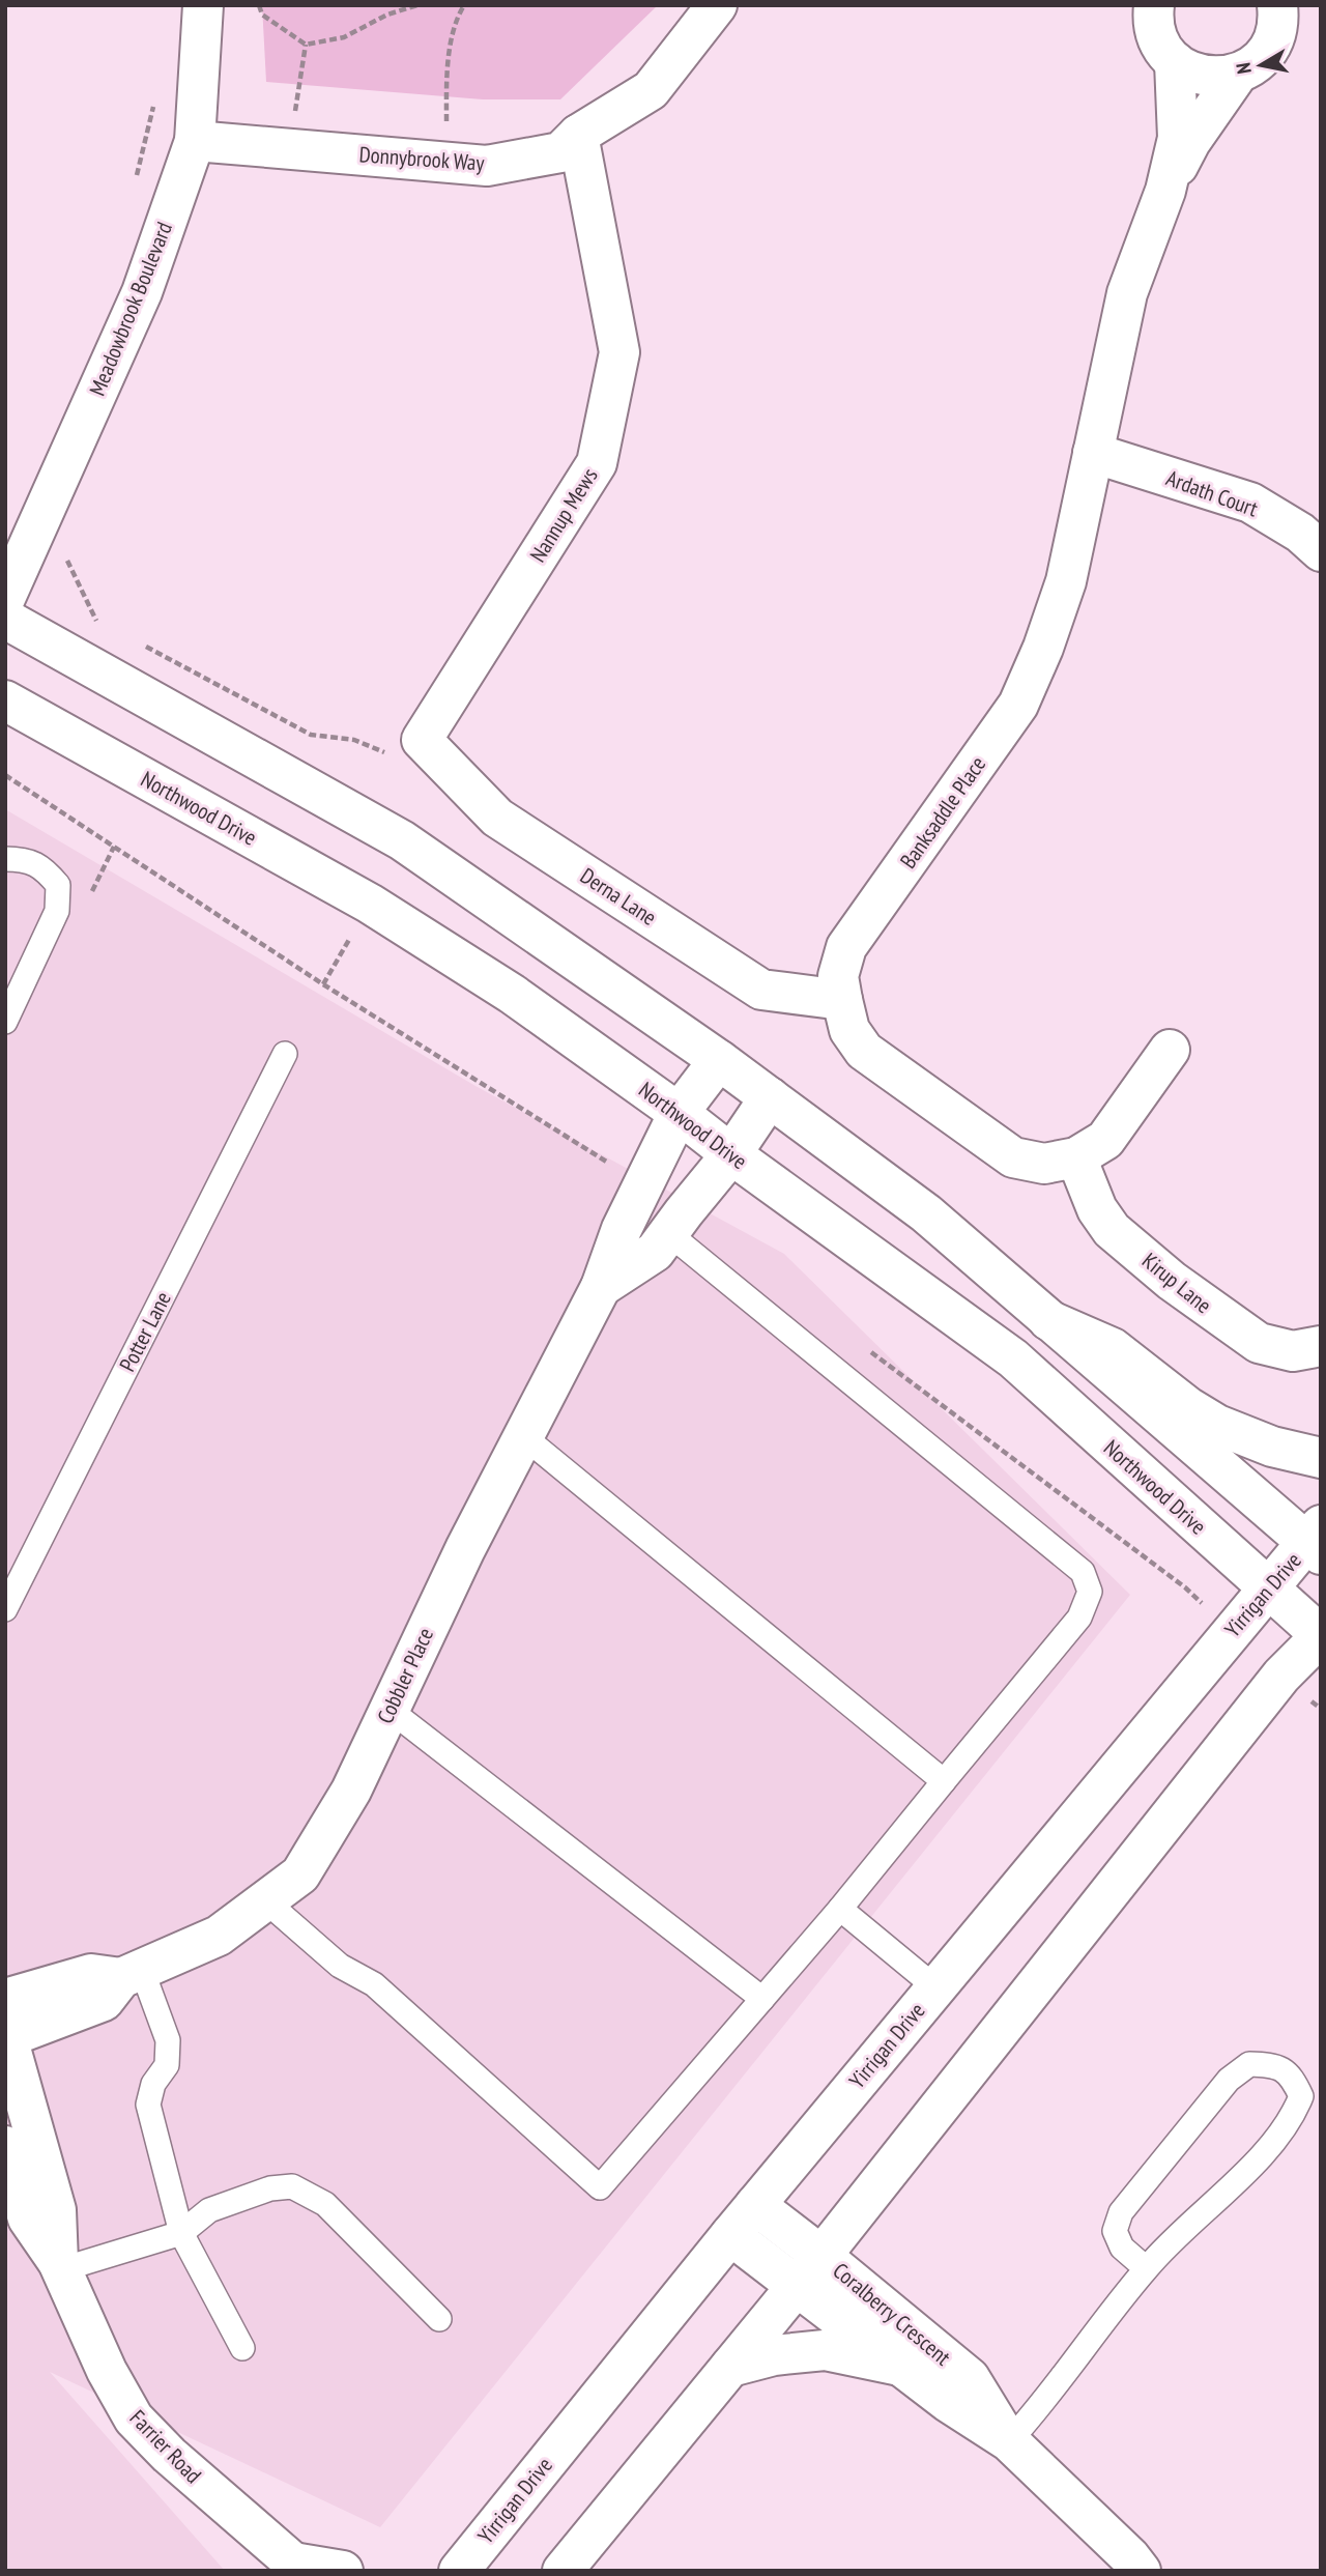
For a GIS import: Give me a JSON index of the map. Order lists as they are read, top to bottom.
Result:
{
  "streets": {
    "street": [
      "Donnybrook Way",
      "Meadowbrook Boulevard",
      "Ardath Court",
      "Nannup Mews",
      "Northwood Drive",
      "Banksaddle Place",
      "Derna Lane",
      "Kirup Lane",
      "Yirrigan Drive",
      "Cobbler Place",
      "Coralberry Crescent",
      "Farrier Road"
    ],
    "lane": ["Potter Lane"]
  },
  "crossings": [
    ["Donnybrook Way", "Meadowbrook Boulevard"],
    ["Donnybrook Way", "Nannup Mews"],
    ["Ardath Court", "Banksaddle Place"],
    ["Nannup Mews", "Derna Lane"],
    ["Northwood Drive", "Yirrigan Drive"],
    ["Northwood Drive", "Cobbler Place"],
    ["Banksaddle Place", "Derna Lane"],
    ["Banksaddle Place", "Kirup Lane"],
    ["Yirrigan Drive", "Coralberry Crescent"],
    ["Cobbler Place", "Farrier Road"]
  ],
  "north": "left"
}
